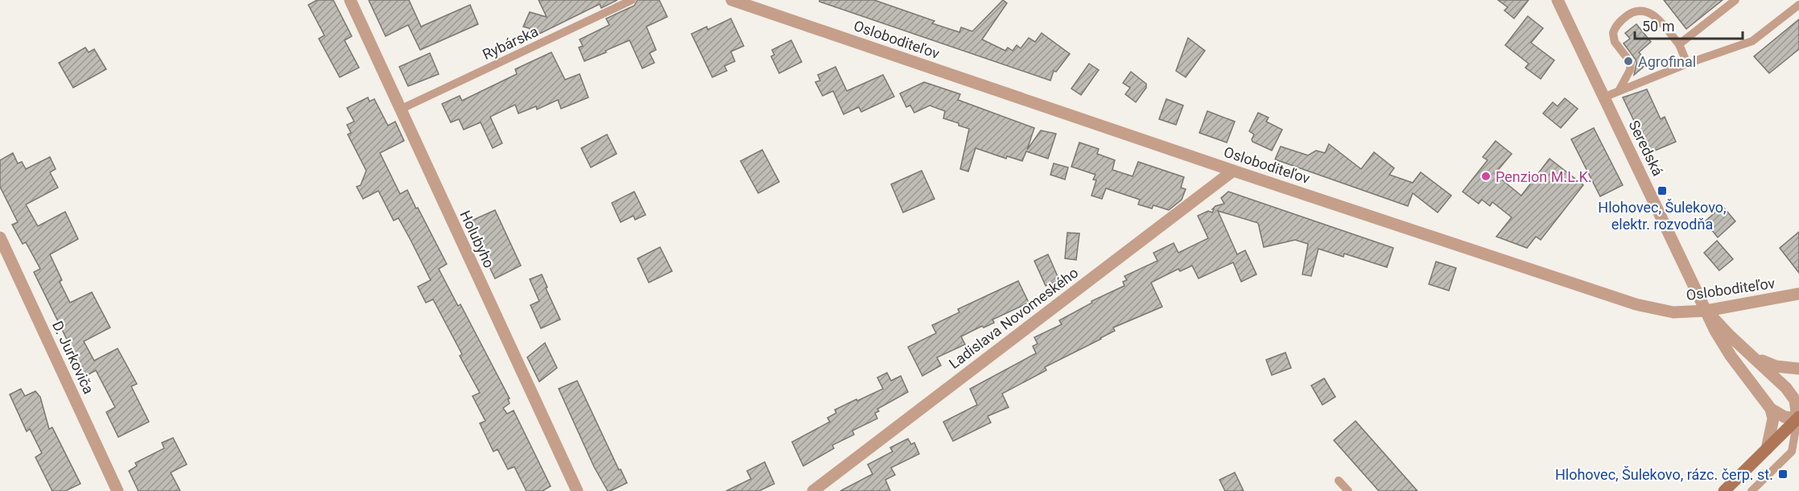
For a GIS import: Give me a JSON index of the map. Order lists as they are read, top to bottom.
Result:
{
  "streets": {
    "street": [
      "Osloboditeľov",
      "Seredská",
      "Holubyho",
      "Ladislava Novomeského",
      "D. Jurkoviča"
    ],
    "lane": ["Rybárska"]
  },
  "crossings": [
    ["Osloboditeľov", "Seredská"],
    ["Osloboditeľov", "Ladislava Novomeského"],
    ["Rybárska", "Holubyho"]
  ],
  "places": {
    "other": ["Agrofinal", "Penzion M.L.K."],
    "transit": ["Hlohovec, Šulekovo, elektr. rozvodňa", "Hlohovec, Šulekovo, rázc. čerp. st."]
  },
  "scale_bar": "50 m"
}
